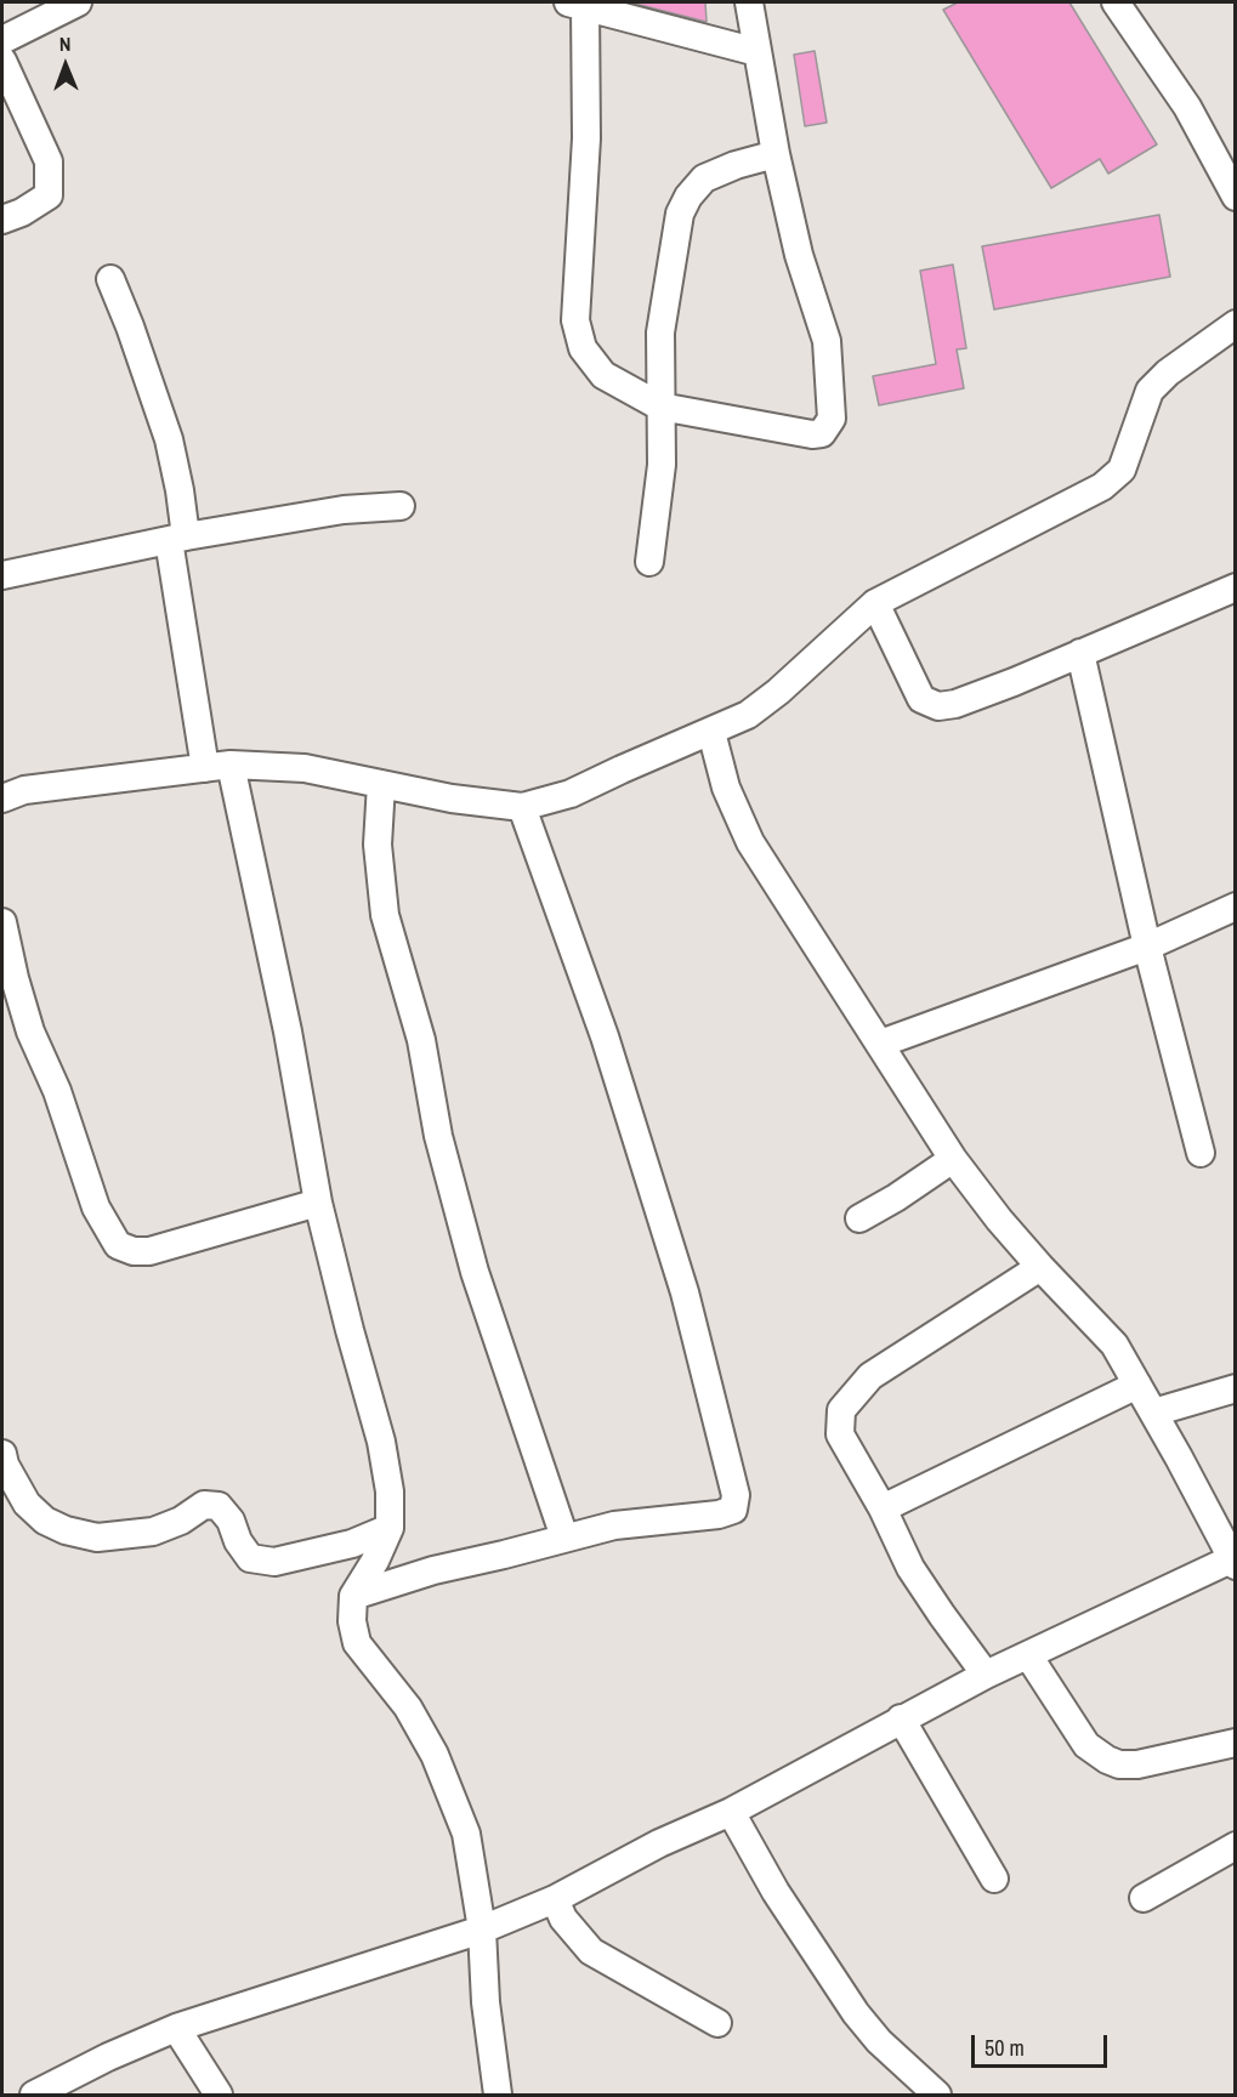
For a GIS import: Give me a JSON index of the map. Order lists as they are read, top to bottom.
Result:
{
  "scale_bar": "50 m",
  "north": "top"
}
